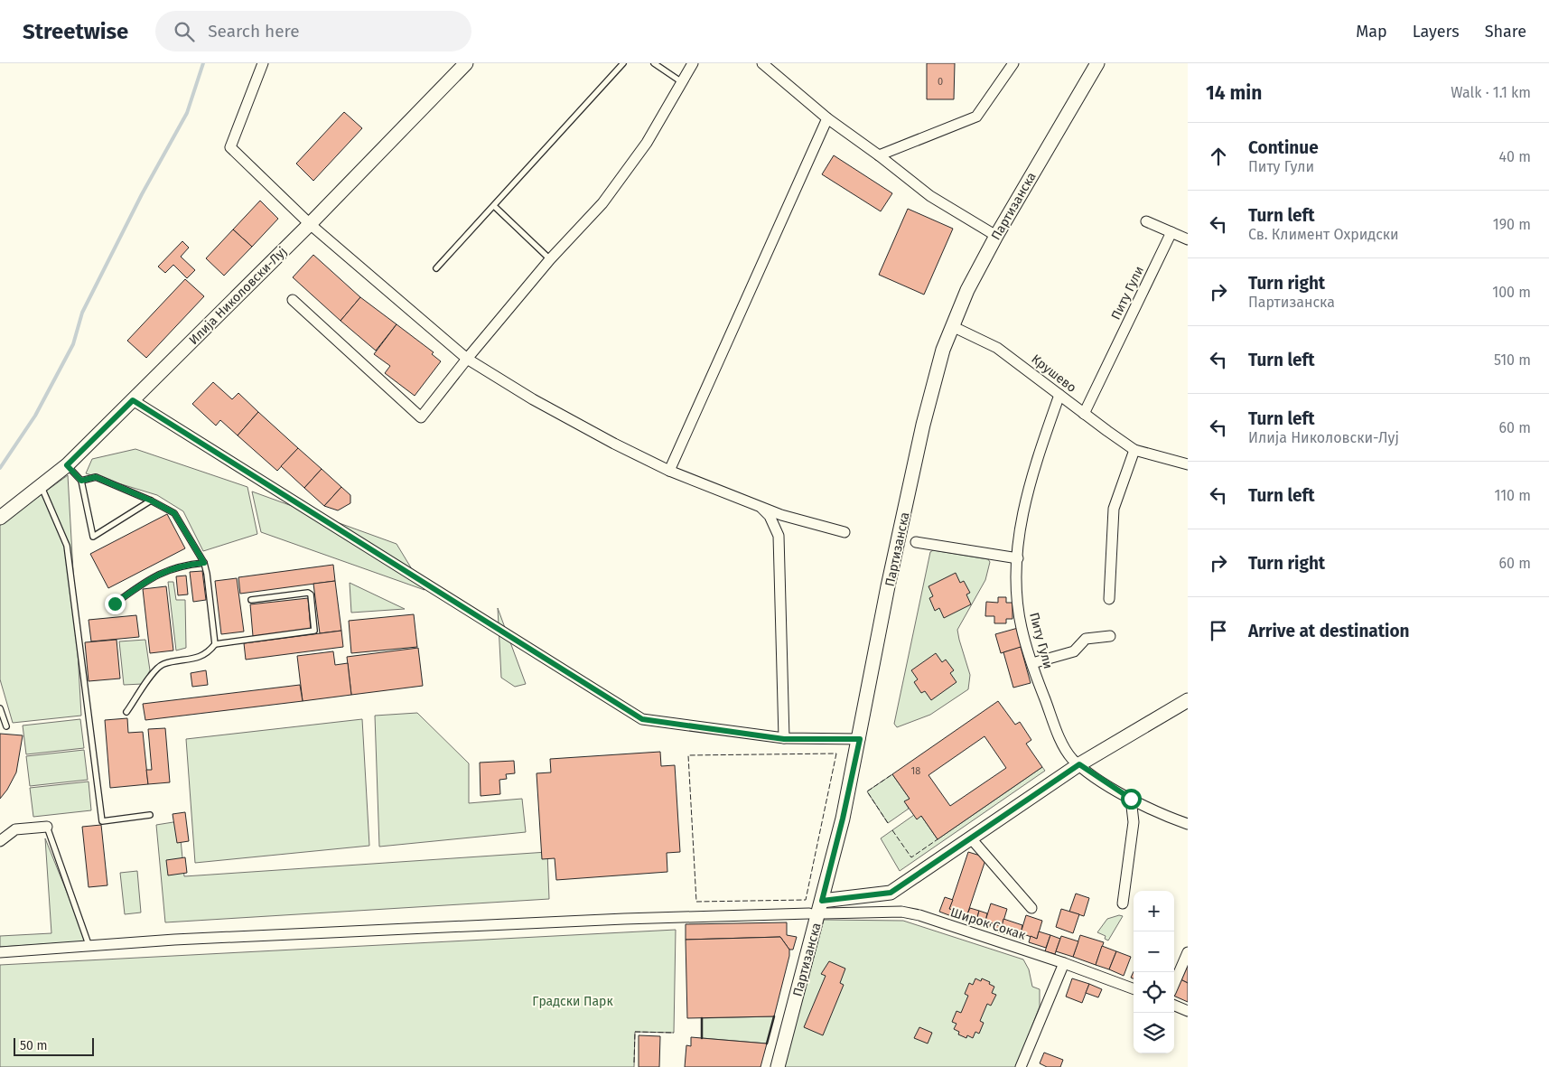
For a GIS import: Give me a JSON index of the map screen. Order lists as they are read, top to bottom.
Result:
{
  "streets": {
    "street": [
      "Партизанска",
      "Питу Гули",
      "Илија Николовски-Луј",
      "Крушево",
      "Широк Сокак"
    ]
  },
  "crossings": [
    ["Партизанска", "Крушево"],
    ["Партизанска", "Широк Сокак"],
    ["Питу Гули", "Крушево"]
  ],
  "parks": ["Градски Парк"],
  "house_numbers": ["0", "18"],
  "scale_bar": "50 m",
  "page": {
    "header": "Streetwise",
    "search": "Search here",
    "nav": ["Map", "Layers", "Share"],
    "heading": ["14 min", "Walk · 1.1 km"],
    "list": [
      ["Continue", "Питу Гули", "40 m"],
      ["Turn left", "Св. Климент Охридски", "190 m"],
      ["Turn right", "Партизанска", "100 m"],
      ["Turn left", "510 m"],
      ["Turn left", "Илија Николовски-Луј", "60 m"],
      ["Turn left", "110 m"],
      ["Turn right", "60 m"],
      "Arrive at destination"
    ],
    "map_buttons": ["+", "−"],
    "scale": "50 m"
  }
}
